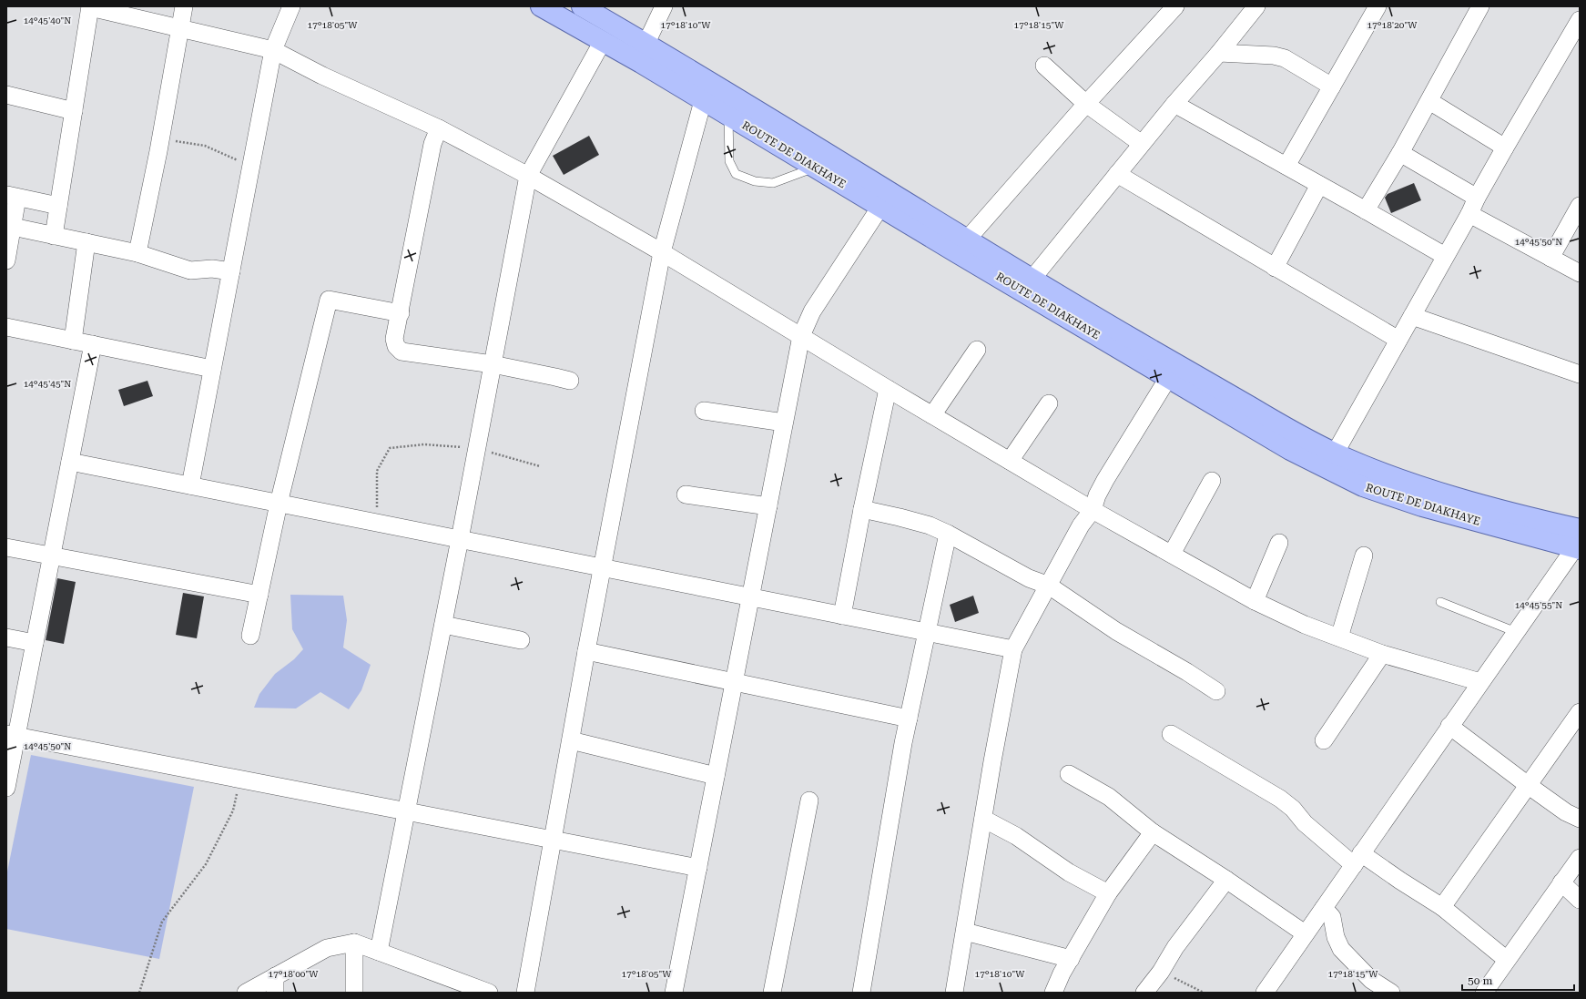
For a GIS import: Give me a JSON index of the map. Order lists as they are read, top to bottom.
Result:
{
  "streets": {
    "main road": ["ROUTE DE DIAKHAYE"]
  },
  "scale_bar": "50 m",
  "coordinates": [
    "14°45'40\"N",
    "17°18'05\"W",
    "17°18'10\"W",
    "17°18'15\"W",
    "17°18'20\"W",
    "14°45'50\"N",
    "14°45'45\"N",
    "14°45'55\"N",
    "17°18'00\"W"
  ]
}
